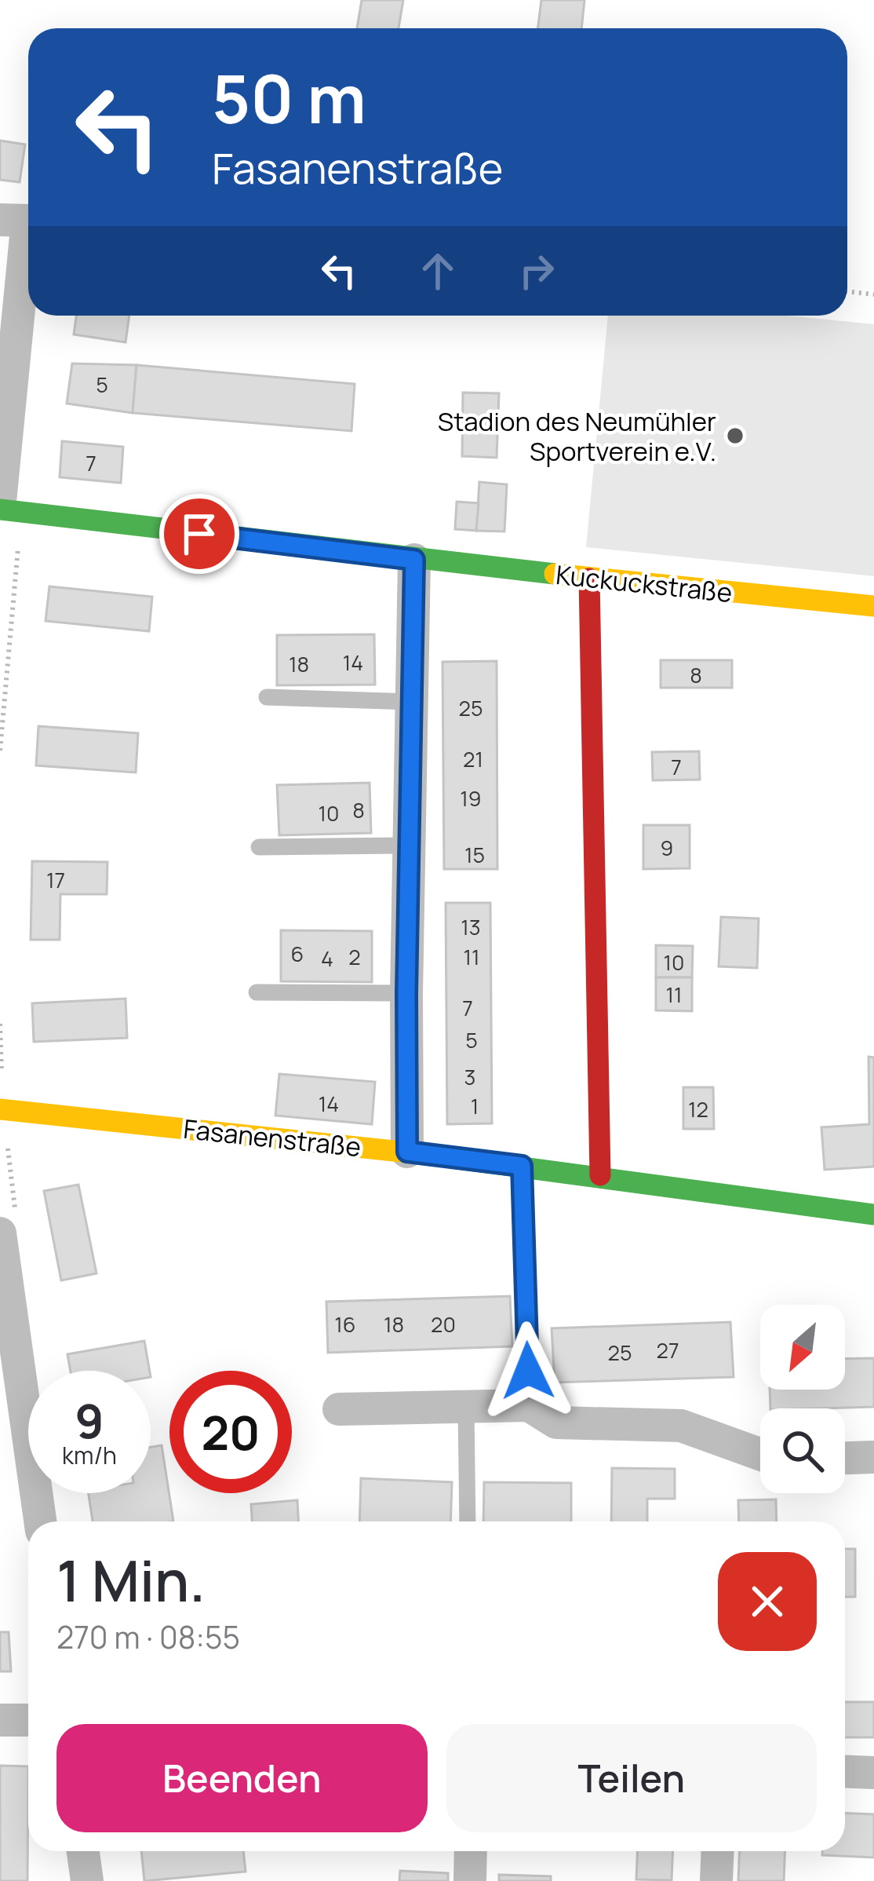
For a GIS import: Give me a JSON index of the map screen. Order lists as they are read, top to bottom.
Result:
{
  "streets": {
    "street": ["Kuckuckstraße", "Fasanenstraße"]
  },
  "places": ["Stadion des Neumühler Sportverein e.V."],
  "house_numbers": [
    "5",
    "7",
    "14",
    "18",
    "8",
    "25",
    "21",
    "7",
    "19",
    "8",
    "10",
    "9",
    "15",
    "17",
    "13",
    "6",
    "2",
    "11",
    "4",
    "10",
    "11",
    "7",
    "5",
    "3",
    "14",
    "1",
    "12",
    "16",
    "18",
    "20",
    "27",
    "25"
  ],
  "north": "bottom left",
  "page": {
    "turn": ["50 m", "Fasanenstraße"],
    "speed": "9 km/h",
    "limit": "20",
    "heading": ["1 Min.", "270 m · 08:55"],
    "buttons": ["Beenden", "Teilen"]
  }
}
